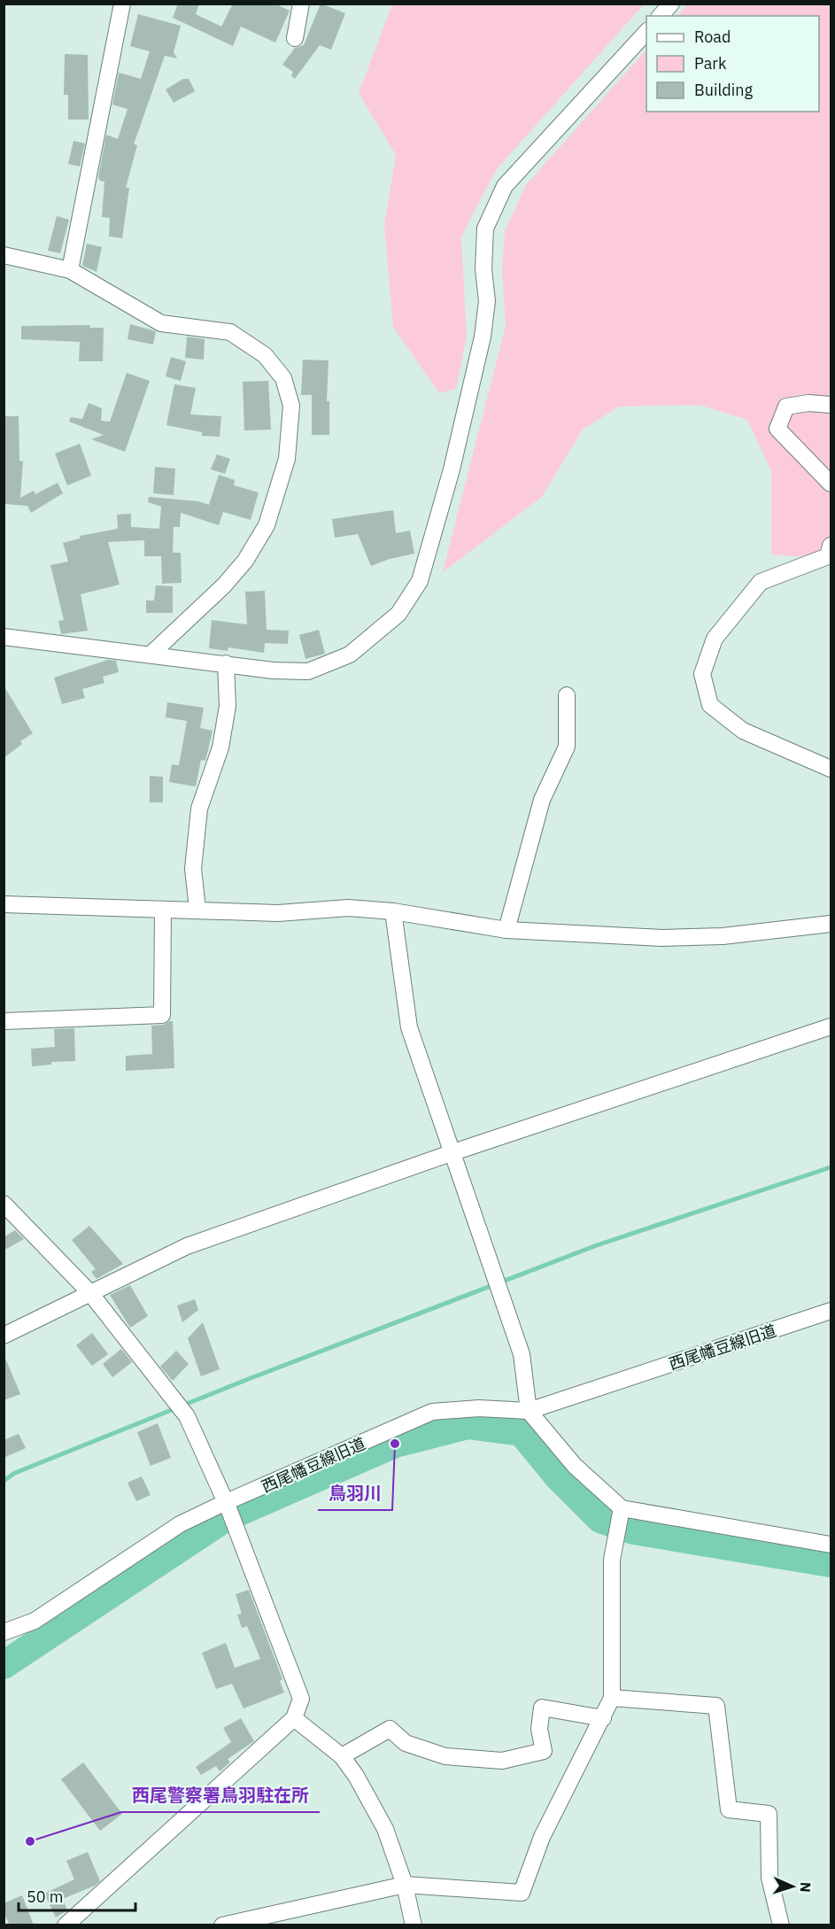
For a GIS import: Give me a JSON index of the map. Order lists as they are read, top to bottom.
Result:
{
  "streets": {
    "street": ["西尾幡豆線旧道"]
  },
  "places": ["鳥羽川", "西尾警察署鳥羽駐在所"],
  "legend": ["Road", "Park", "Building"],
  "scale_bar": "50 m",
  "north": "right"
}
